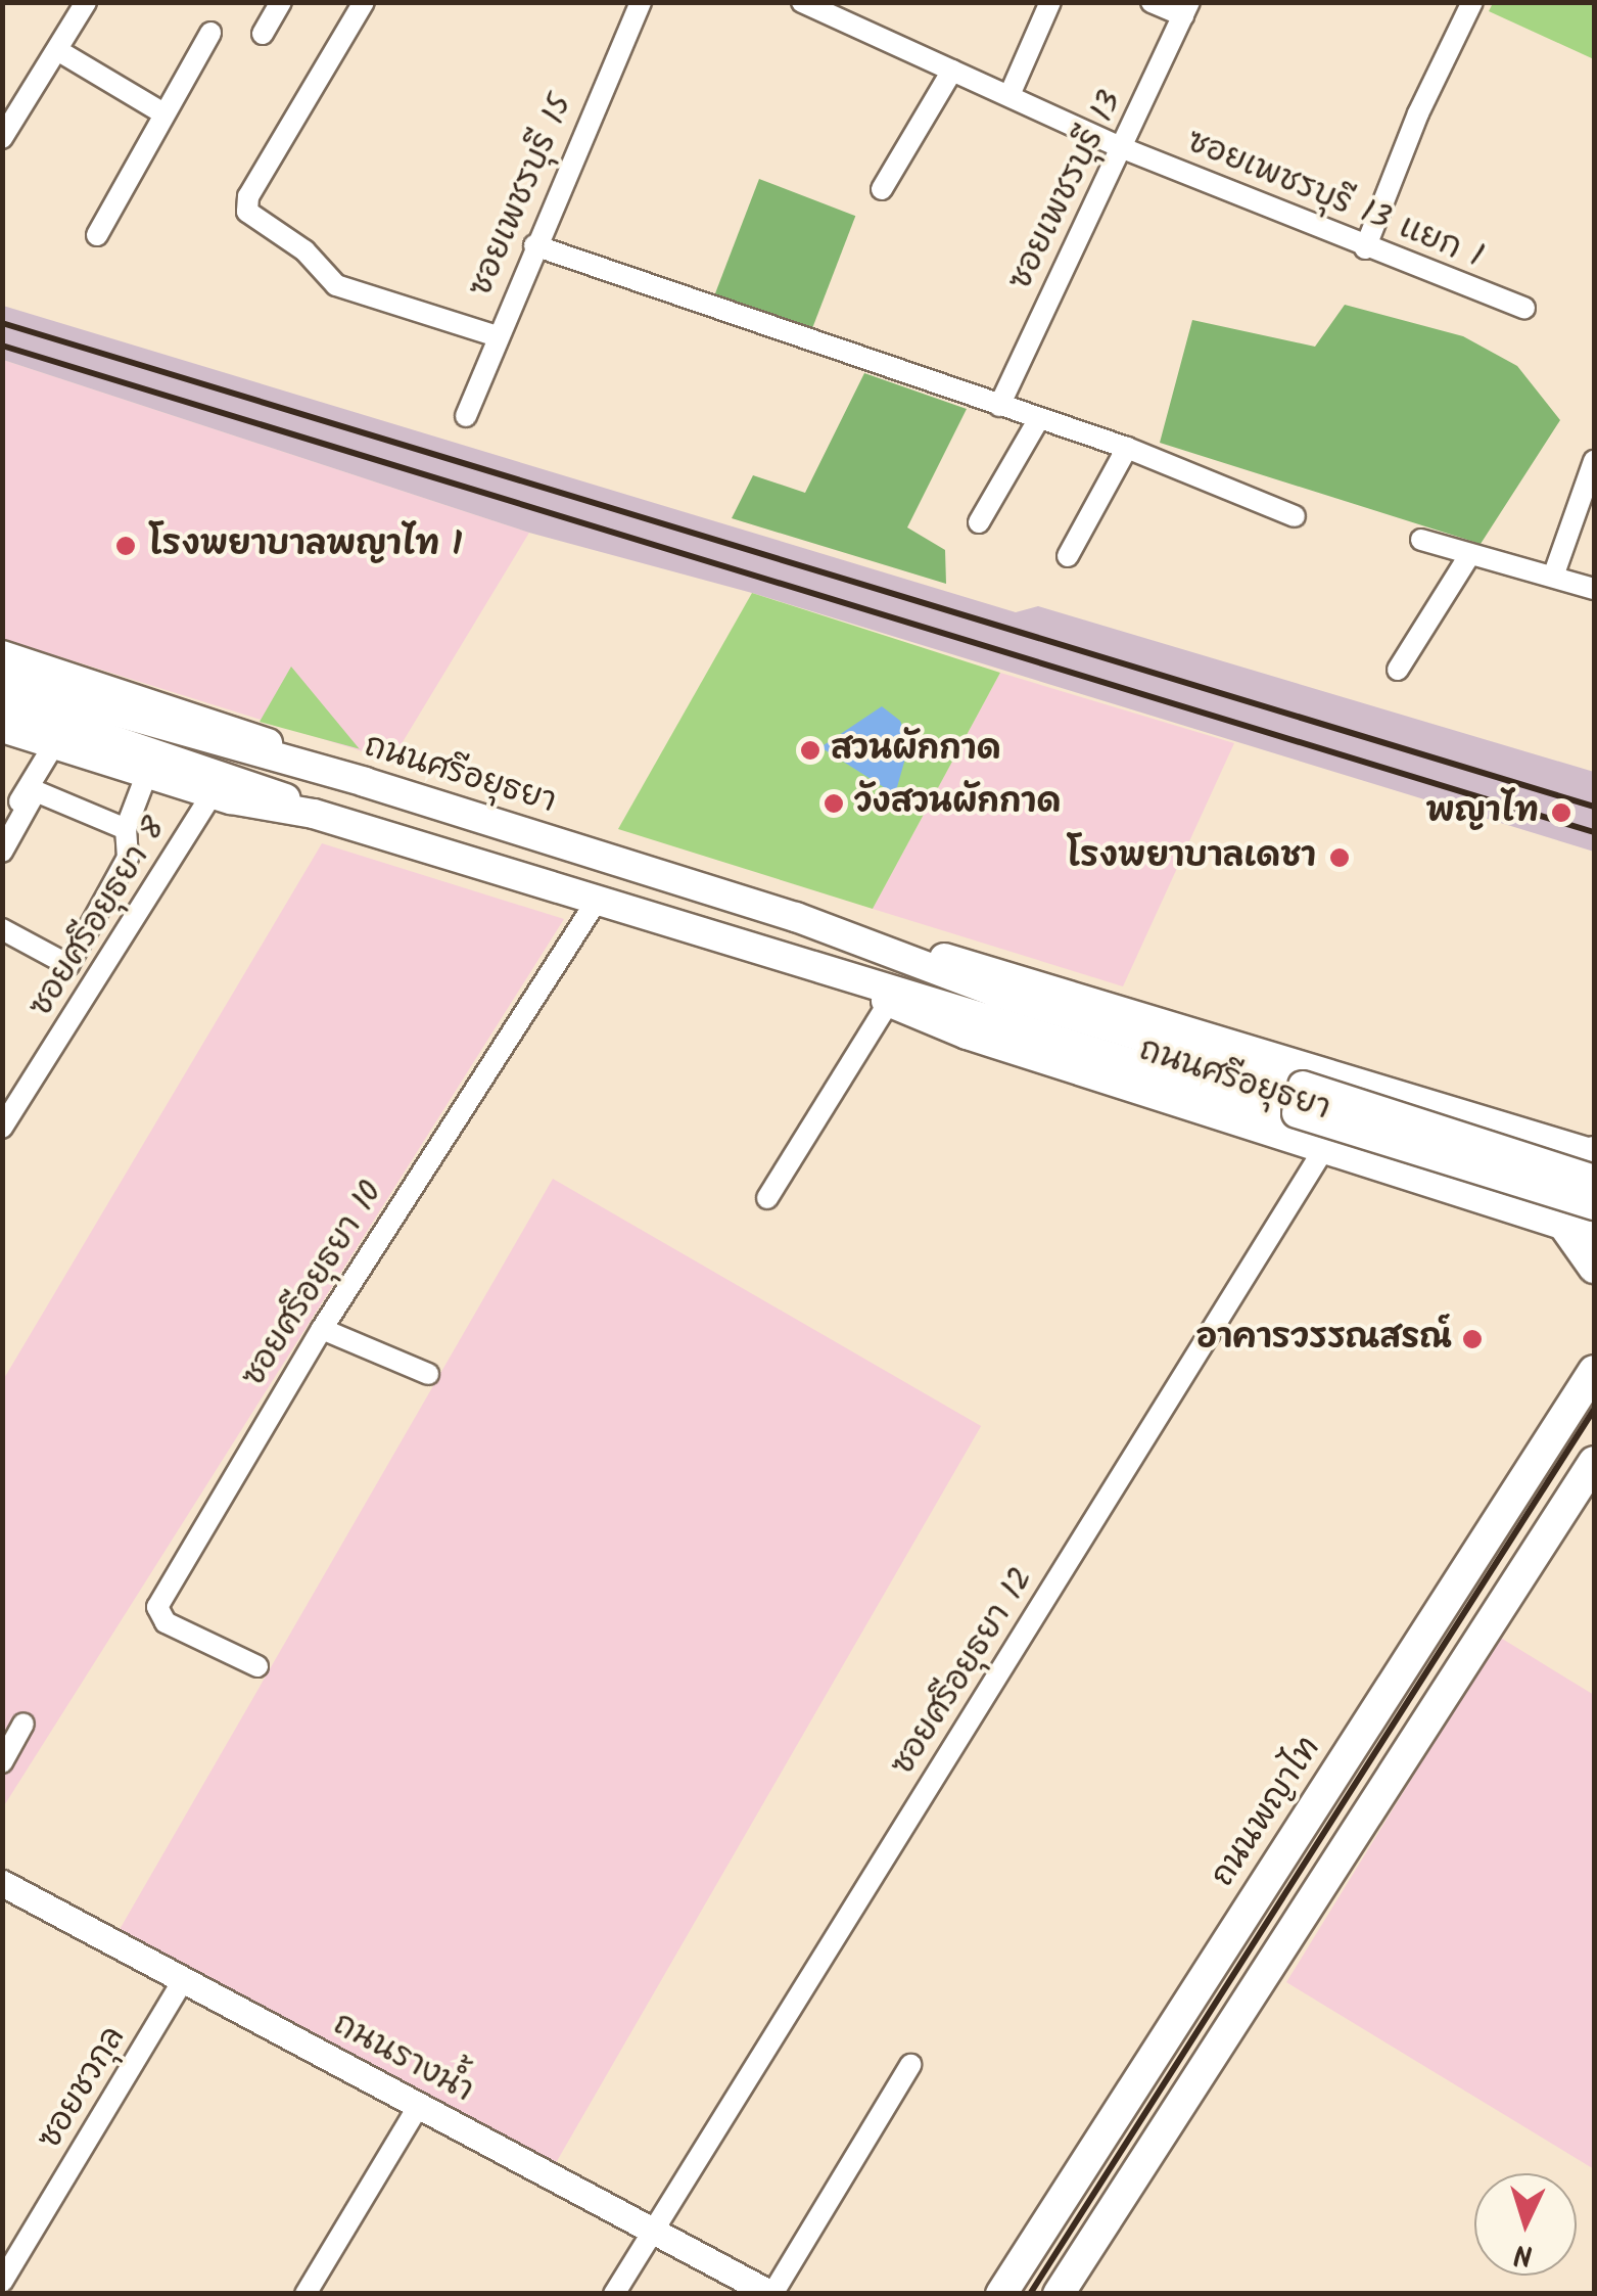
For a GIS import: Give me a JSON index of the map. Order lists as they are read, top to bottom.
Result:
{
  "streets": {
    "main road": ["ถนนศรีอยุธยา", "ถนนพญาไท"],
    "street": [
      "ซอยเพชรบุรี 13",
      "ซอยเพชรบุรี 15",
      "ซอยเพชรบุรี 13 แยก 1",
      "ซอยศรีอยุธยา 8",
      "ซอยศรีอยุธยา 10",
      "ซอยศรีอยุธยา 12",
      "ถนนรางน้ำ",
      "ซอยชวกุล"
    ]
  },
  "crossings": [
    ["ซอยเพชรบุรี 13", "ซอยเพชรบุรี 13 แยก 1"],
    ["ถนนศรีอยุธยา", "ซอยศรีอยุธยา 8"],
    ["ถนนศรีอยุธยา", "ซอยศรีอยุธยา 10"],
    ["ถนนศรีอยุธยา", "ซอยศรีอยุธยา 12"],
    ["ซอยศรีอยุธยา 12", "ถนนรางน้ำ"],
    ["ถนนรางน้ำ", "ซอยชวกุล"]
  ],
  "places": [
    "โรงพยาบาลพญาไท 1",
    "สวนผักกาด",
    "วังสวนผักกาด",
    "พญาไท",
    "โรงพยาบาลเดชา",
    "อาคารวรรณสรณ์"
  ],
  "north": "bottom"
}
